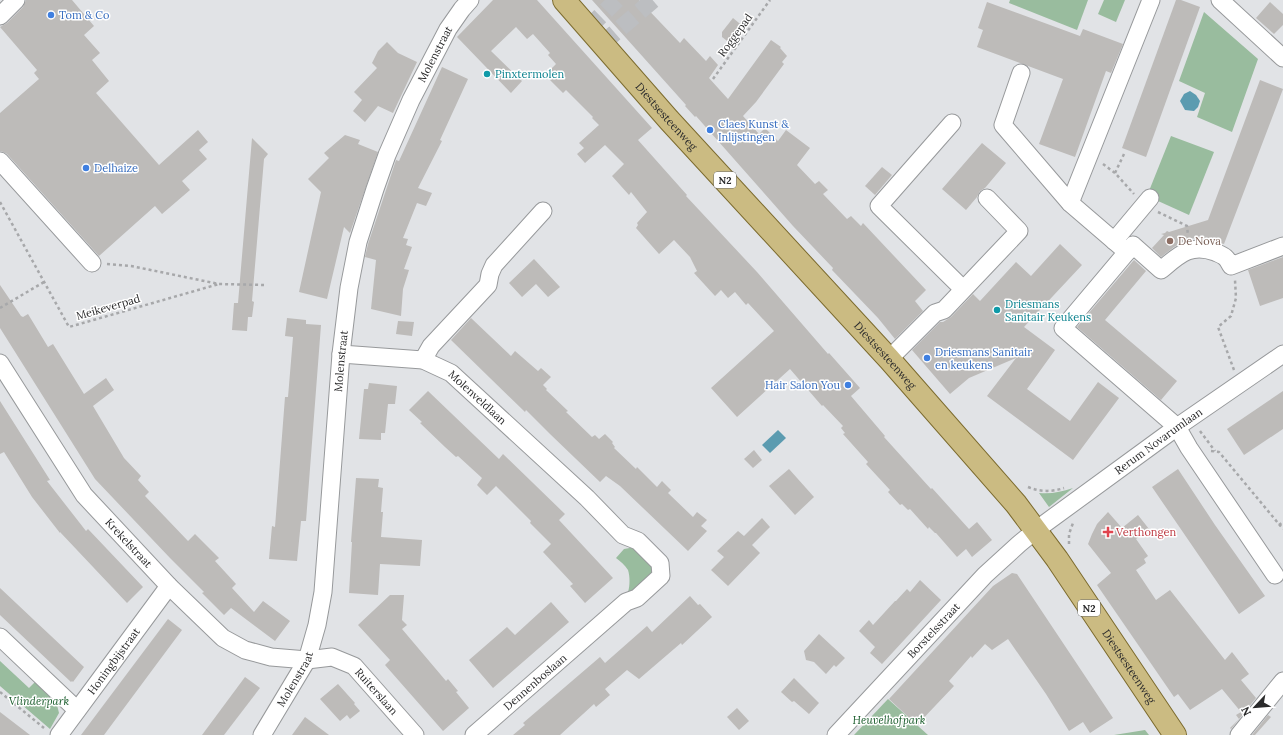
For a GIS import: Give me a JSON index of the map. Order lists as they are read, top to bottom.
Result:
{
  "streets": {
    "main road": ["Diestsesteenweg", "N2"],
    "street": [
      "Molenstraat",
      "Molenveldlaan",
      "Rerum Novarumlaan",
      "Krekelstraat",
      "Borstelsstraat",
      "Honingbijstraat",
      "Dennenboslaan",
      "Ruiterslaan"
    ],
    "path": ["Roggepad", "Meikeverpad"]
  },
  "crossings": [
    ["Molenstraat", "Molenveldlaan"],
    ["Molenstraat", "Krekelstraat"],
    ["Molenstraat", "Ruiterslaan"],
    ["Diestsesteenweg", "Rerum Novarumlaan"],
    ["Diestsesteenweg", "Borstelsstraat"],
    ["Molenveldlaan", "Dennenboslaan"],
    ["Rerum Novarumlaan", "Borstelsstraat"],
    ["Krekelstraat", "Honingbijstraat"],
    ["Krekelstraat", "Ruiterslaan"]
  ],
  "parks": ["Vlinderpark", "Heuvelhofpark"],
  "places": {
    "other": [
      "Tom & Co",
      "Pinxtermolen",
      "Claes Kunst & Inlijstingen",
      "Delhaize",
      "De Nova",
      "Driesmans Sanitair Keukens",
      "Driesmans Sanitair en keukens",
      "Hair Salon You"
    ],
    "health": ["Verthongen"]
  },
  "north": "bottom left"
}
